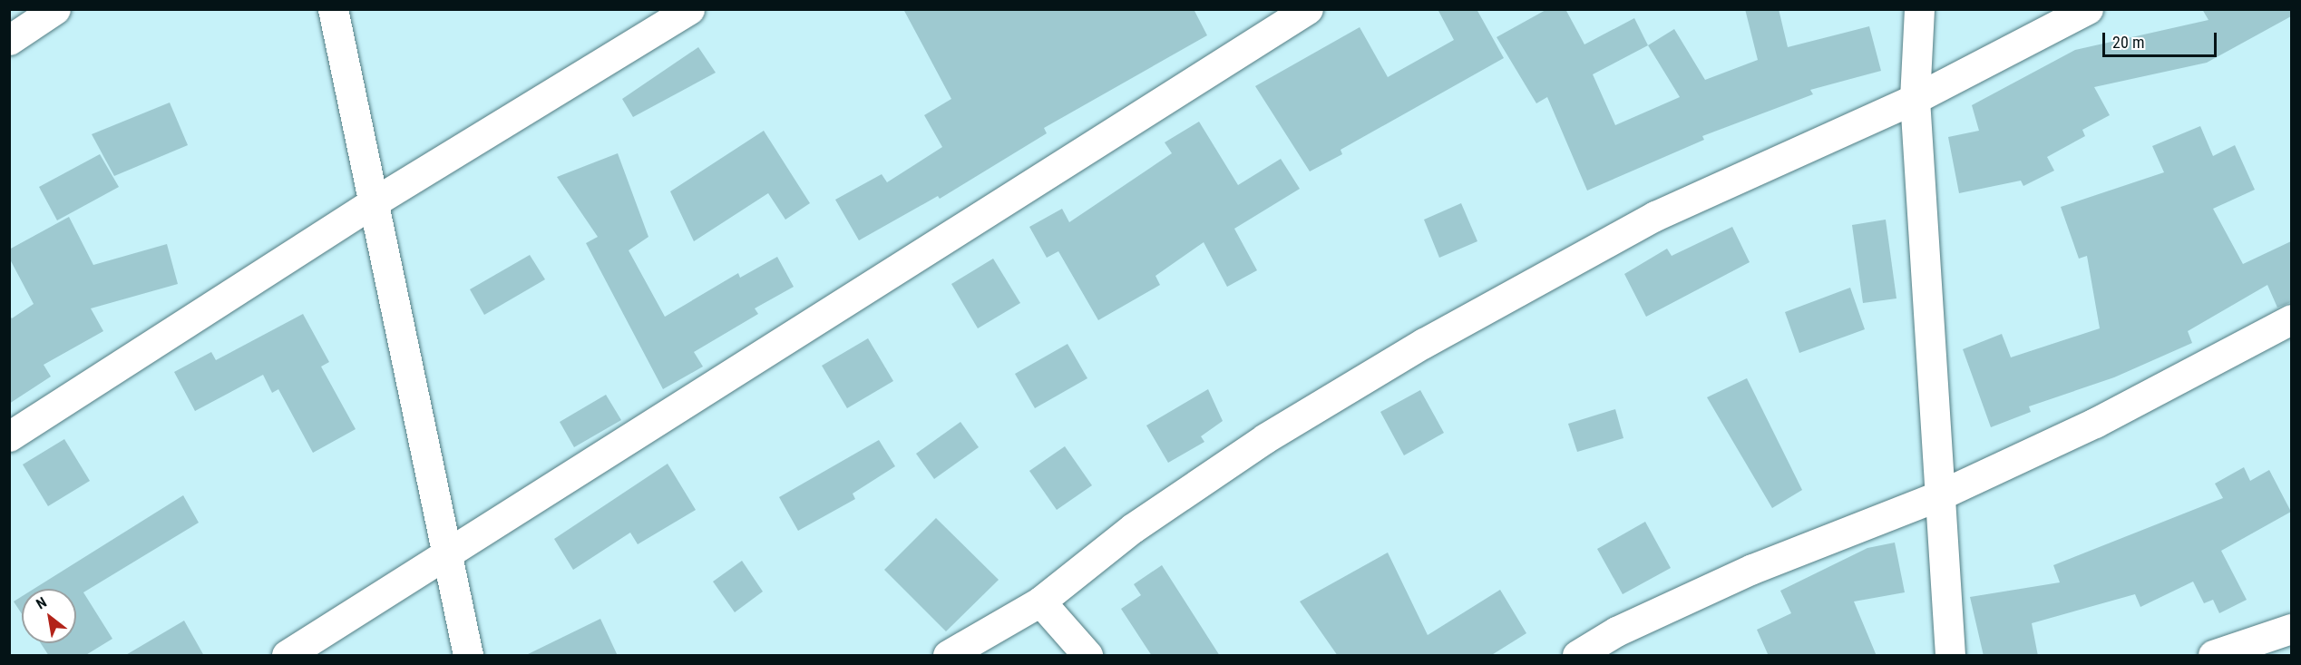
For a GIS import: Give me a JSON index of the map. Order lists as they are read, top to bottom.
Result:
{
  "scale_bar": "20 m",
  "north": "top left"
}
